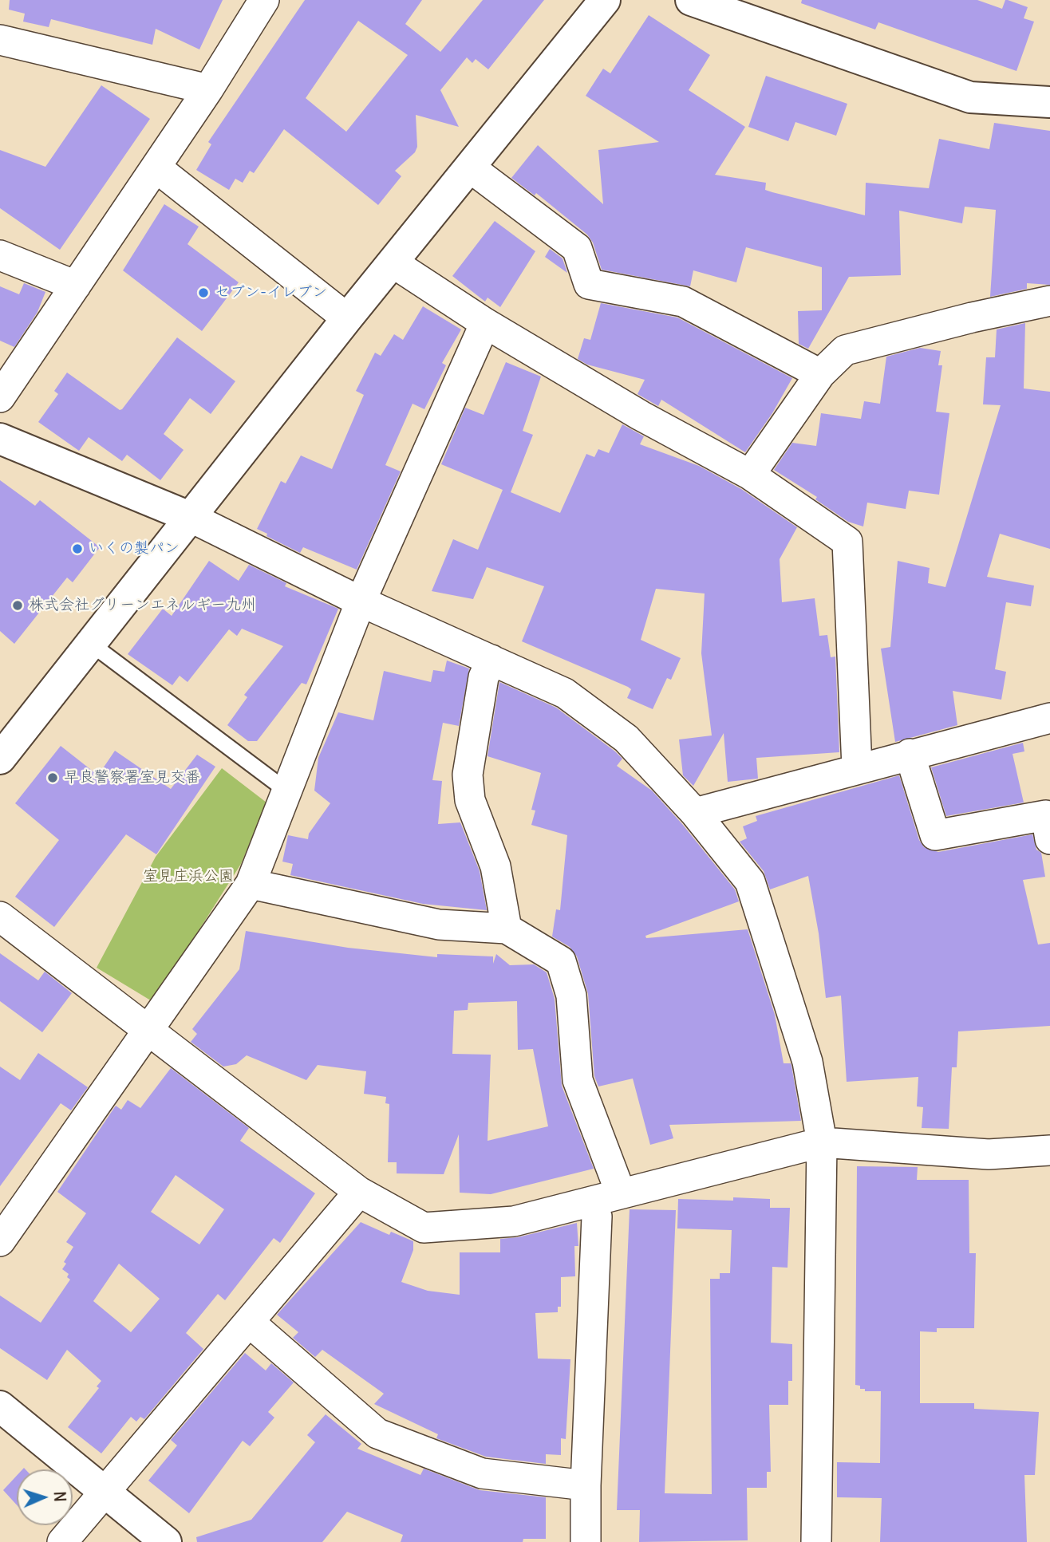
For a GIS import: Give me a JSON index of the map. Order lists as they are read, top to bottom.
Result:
{
  "parks": ["室見庄浜公園"],
  "places": [
    "セブン-イレブン",
    "いくの製パン",
    "株式会社グリーンエネルギー九州",
    "早良警察署室見交番"
  ],
  "north": "right"
}
